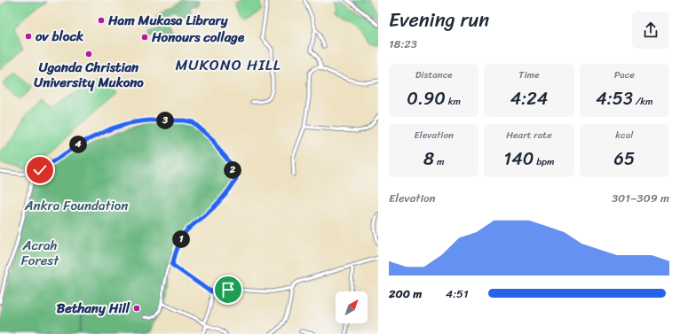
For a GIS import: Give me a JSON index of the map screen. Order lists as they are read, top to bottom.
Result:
{
  "districts": ["MUKONO HILL"],
  "parks": ["Ankra Foundation", "Acrah Forest"],
  "places": [
    "Ham Mukasa Library",
    "ov block",
    "Honours collage",
    "Uganda Christian University Mukono",
    "Bethany Hill"
  ],
  "north": "top right",
  "page": {
    "heading": ["Evening run", "18:23"],
    "stats": [
      ["Distance", "0.90 km"],
      ["Time", "4:24"],
      ["Pace", "4:53 /km"],
      ["Elevation", "8 m"],
      ["Heart rate", "140 bpm"],
      ["kcal", "65"]
    ],
    "pins": [
      "3",
      "4",
      "2",
      "1"
    ],
    "chart": ["Elevation", "301–309 m"],
    "list": [
      {
        "name": "200 m",
        "note": "4:51"
      }
    ]
  }
}
